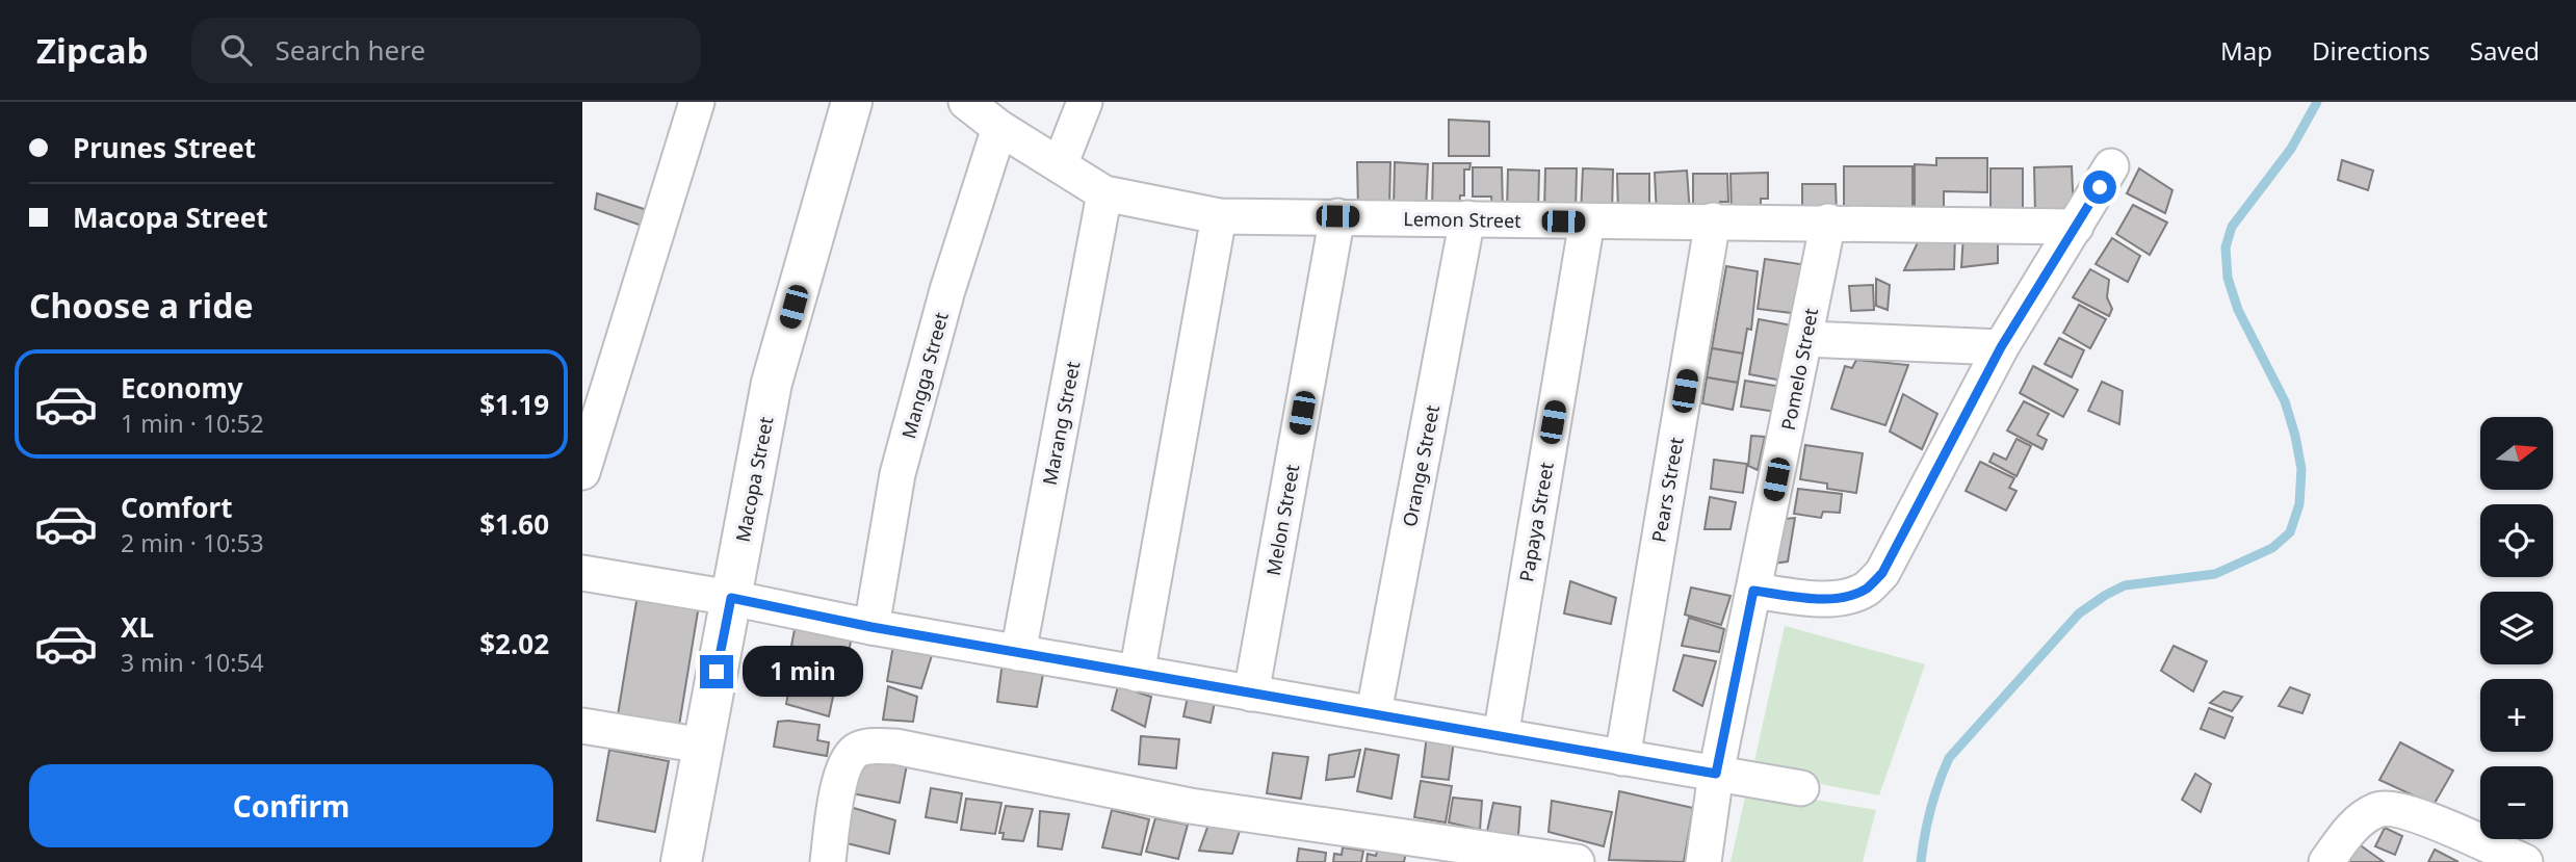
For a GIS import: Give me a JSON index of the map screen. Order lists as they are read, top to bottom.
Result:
{
  "streets": {
    "street": [
      "Lemon Street",
      "Pomelo Street",
      "Mangga Street",
      "Marang Street",
      "Orange Street",
      "Macopa Street",
      "Pears Street",
      "Melon Street",
      "Papaya Street"
    ]
  },
  "crossings": [
    ["Lemon Street", "Pomelo Street"],
    ["Lemon Street", "Mangga Street"],
    ["Lemon Street", "Marang Street"],
    ["Lemon Street", "Orange Street"],
    ["Lemon Street", "Pears Street"],
    ["Lemon Street", "Melon Street"],
    ["Lemon Street", "Papaya Street"]
  ],
  "north": "right",
  "page": {
    "header": "Zipcab",
    "search": "Search here",
    "nav": ["Map", "Directions", "Saved"],
    "banner": ["Prunes Street", "Macopa Street"],
    "heading": "Choose a ride",
    "list": [
      {
        "name": "Economy",
        "note": "1 min · 10:52",
        "value": "$1.19"
      },
      {
        "name": "Comfort",
        "note": "2 min · 10:53",
        "value": "$1.60"
      },
      {
        "name": "XL",
        "note": "3 min · 10:54",
        "value": "$2.02"
      }
    ],
    "map_buttons": ["+", "−"],
    "bubble": "1 min",
    "buttons": "Confirm"
  }
}
